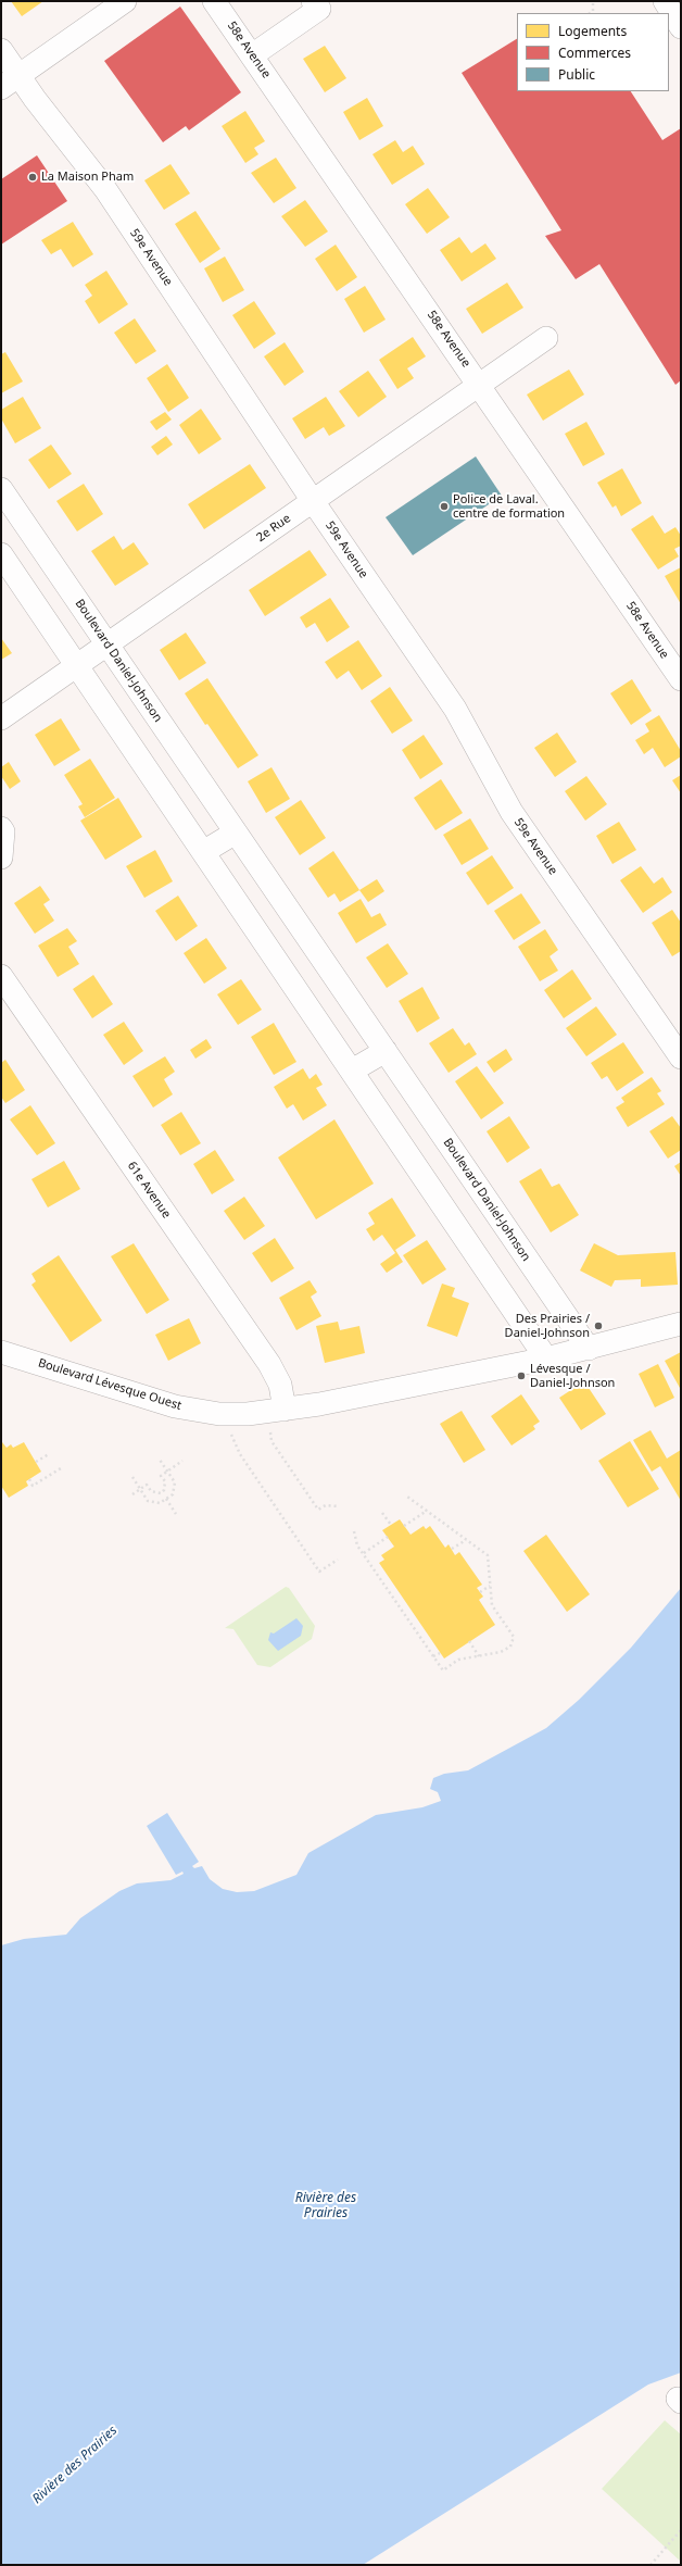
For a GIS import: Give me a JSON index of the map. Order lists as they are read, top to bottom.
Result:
{
  "streets": {
    "street": [
      "58e Avenue",
      "59e Avenue",
      "2e Rue",
      "Boulevard Daniel-Johnson",
      "61e Avenue",
      "Boulevard Lévesque Ouest"
    ]
  },
  "crossings": [
    ["58e Avenue", "2e Rue"],
    ["59e Avenue", "2e Rue"],
    ["2e Rue", "Boulevard Daniel-Johnson"],
    ["Boulevard Daniel-Johnson", "Boulevard Lévesque Ouest"],
    ["61e Avenue", "Boulevard Lévesque Ouest"]
  ],
  "water": ["Rivière des Prairies"],
  "places": [
    "La Maison Pham",
    "Police de Laval. centre de formation",
    "Des Prairies / Daniel-Johnson",
    "Lévesque / Daniel-Johnson"
  ],
  "legend": ["Logements", "Commerces", "Public"]
}
